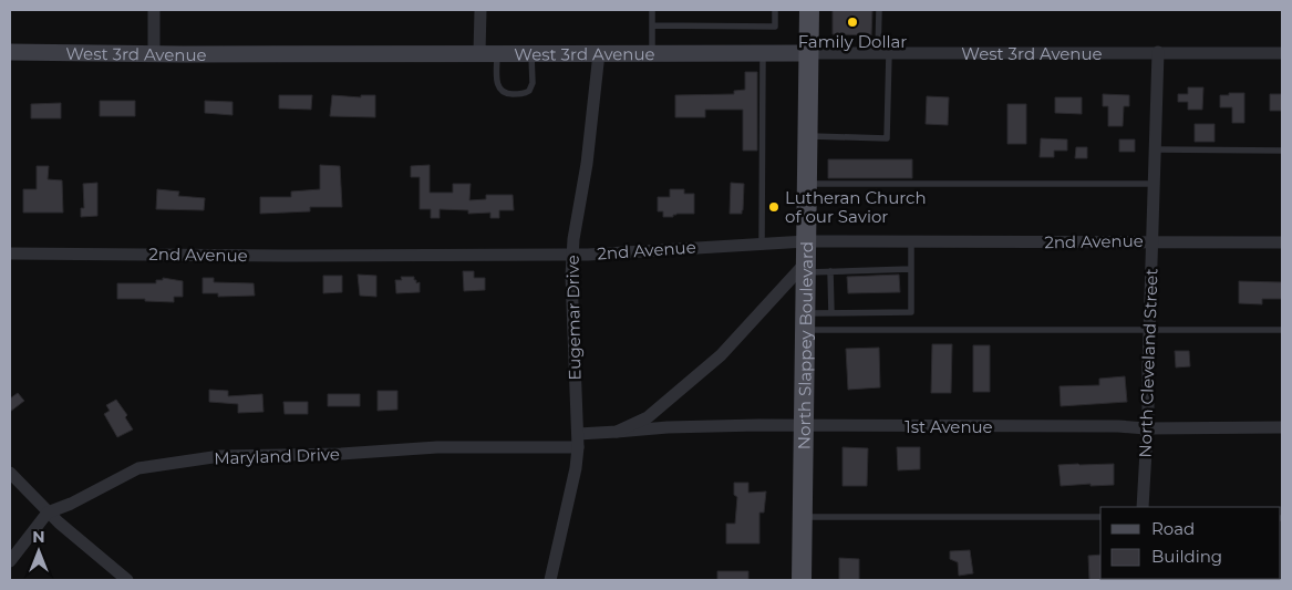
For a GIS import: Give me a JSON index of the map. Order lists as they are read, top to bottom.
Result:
{
  "streets": {
    "main road": ["North Slappey Boulevard"],
    "street": [
      "West 3rd Avenue",
      "2nd Avenue",
      "Eugemar Drive",
      "North Cleveland Street",
      "1st Avenue",
      "Maryland Drive"
    ]
  },
  "crossings": [
    ["West 3rd Avenue", "Eugemar Drive"],
    ["West 3rd Avenue", "North Slappey Boulevard"],
    ["West 3rd Avenue", "North Cleveland Street"],
    ["2nd Avenue", "Eugemar Drive"],
    ["2nd Avenue", "North Slappey Boulevard"],
    ["2nd Avenue", "North Cleveland Street"],
    ["Eugemar Drive", "Maryland Drive"],
    ["North Slappey Boulevard", "1st Avenue"],
    ["North Cleveland Street", "1st Avenue"]
  ],
  "places": ["Family Dollar", "Lutheran Church of our Savior"],
  "legend": ["Road", "Building"],
  "north": "top"
}
